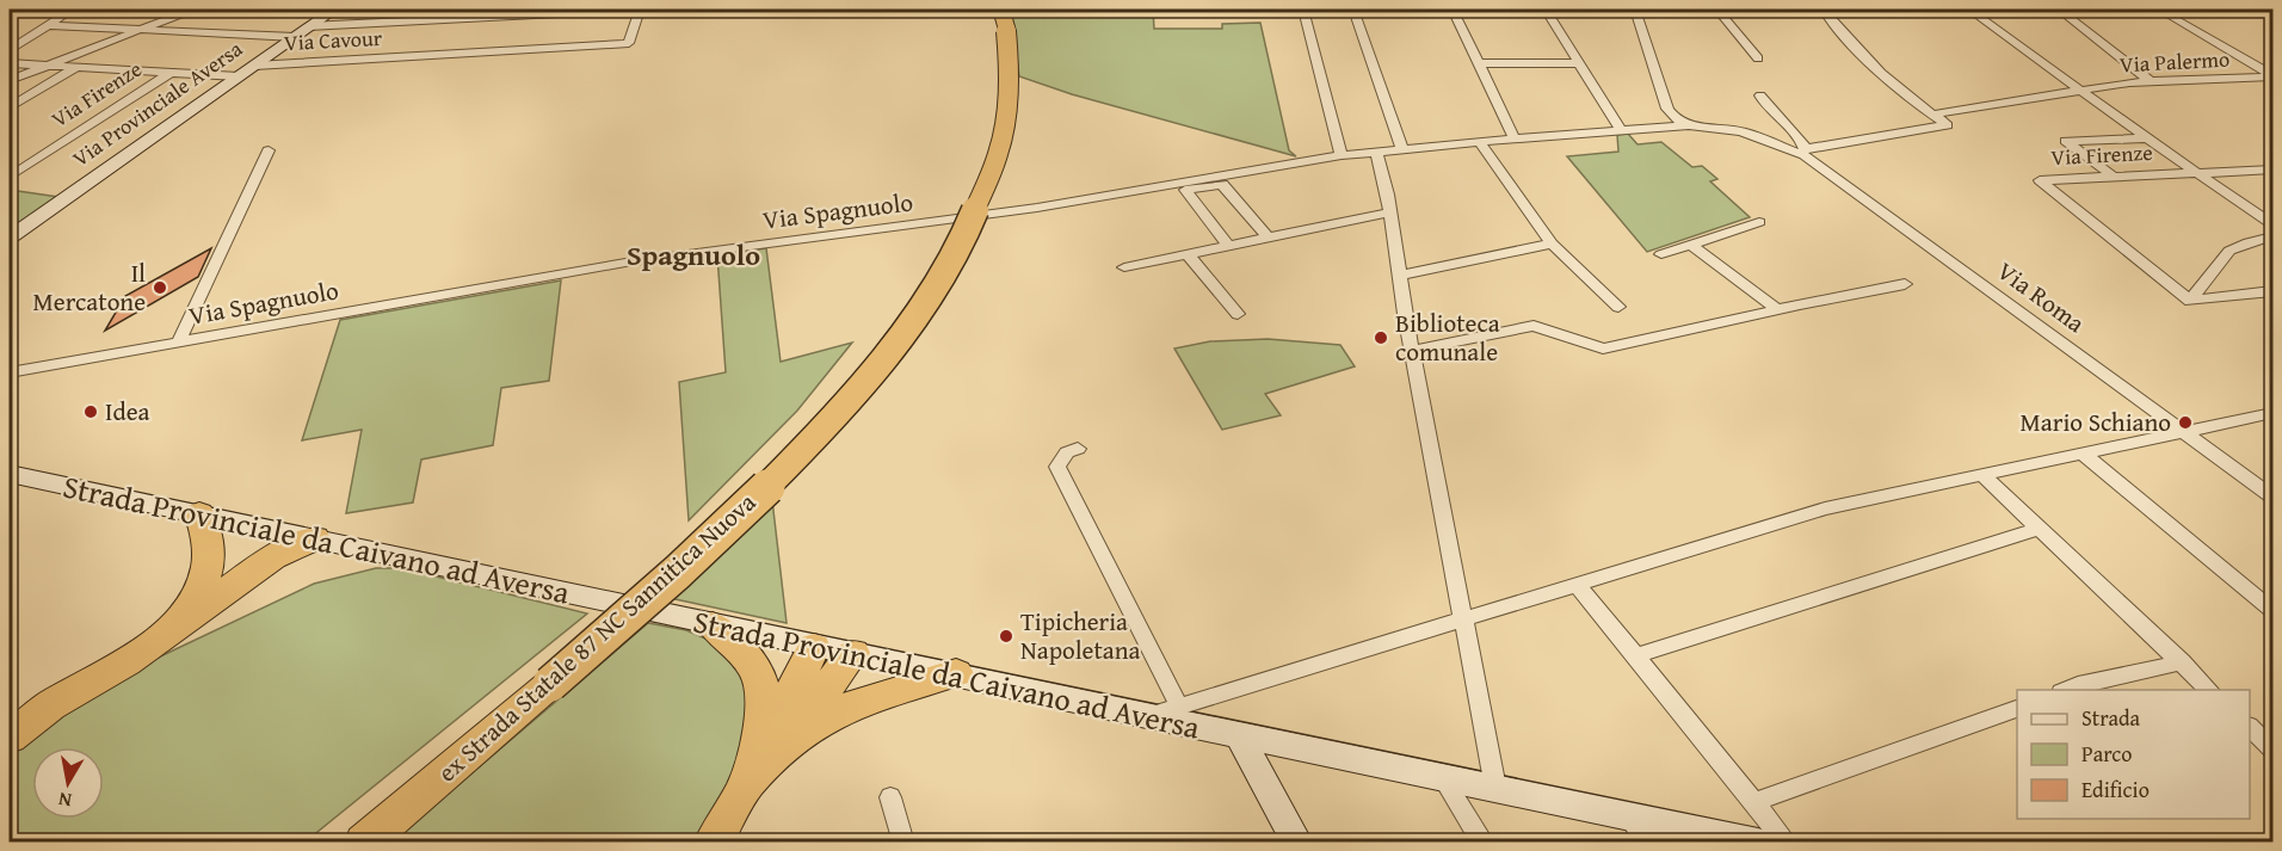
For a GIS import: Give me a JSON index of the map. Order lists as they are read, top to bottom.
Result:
{
  "streets": {
    "highway": ["ex Strada Statale 87 NC Sannitica Nuova"],
    "main road": ["Via Provinciale Aversa", "Strada Provinciale da Caivano ad Aversa"],
    "street": [
      "Via Cavour",
      "Via Palermo",
      "Via Firenze",
      "Via Spagnuolo",
      "Via Roma"
    ]
  },
  "crossings": [
    ["Via Cavour", "Via Provinciale Aversa"],
    ["Via Spagnuolo", "Via Roma"]
  ],
  "districts": ["Spagnuolo"],
  "places": [
    "Il Mercatone",
    "Biblioteca comunale",
    "Idea",
    "Mario Schiano",
    "Tipicheria Napoletana"
  ],
  "legend": ["Strada", "Parco", "Edificio"],
  "north": "bottom"
}
